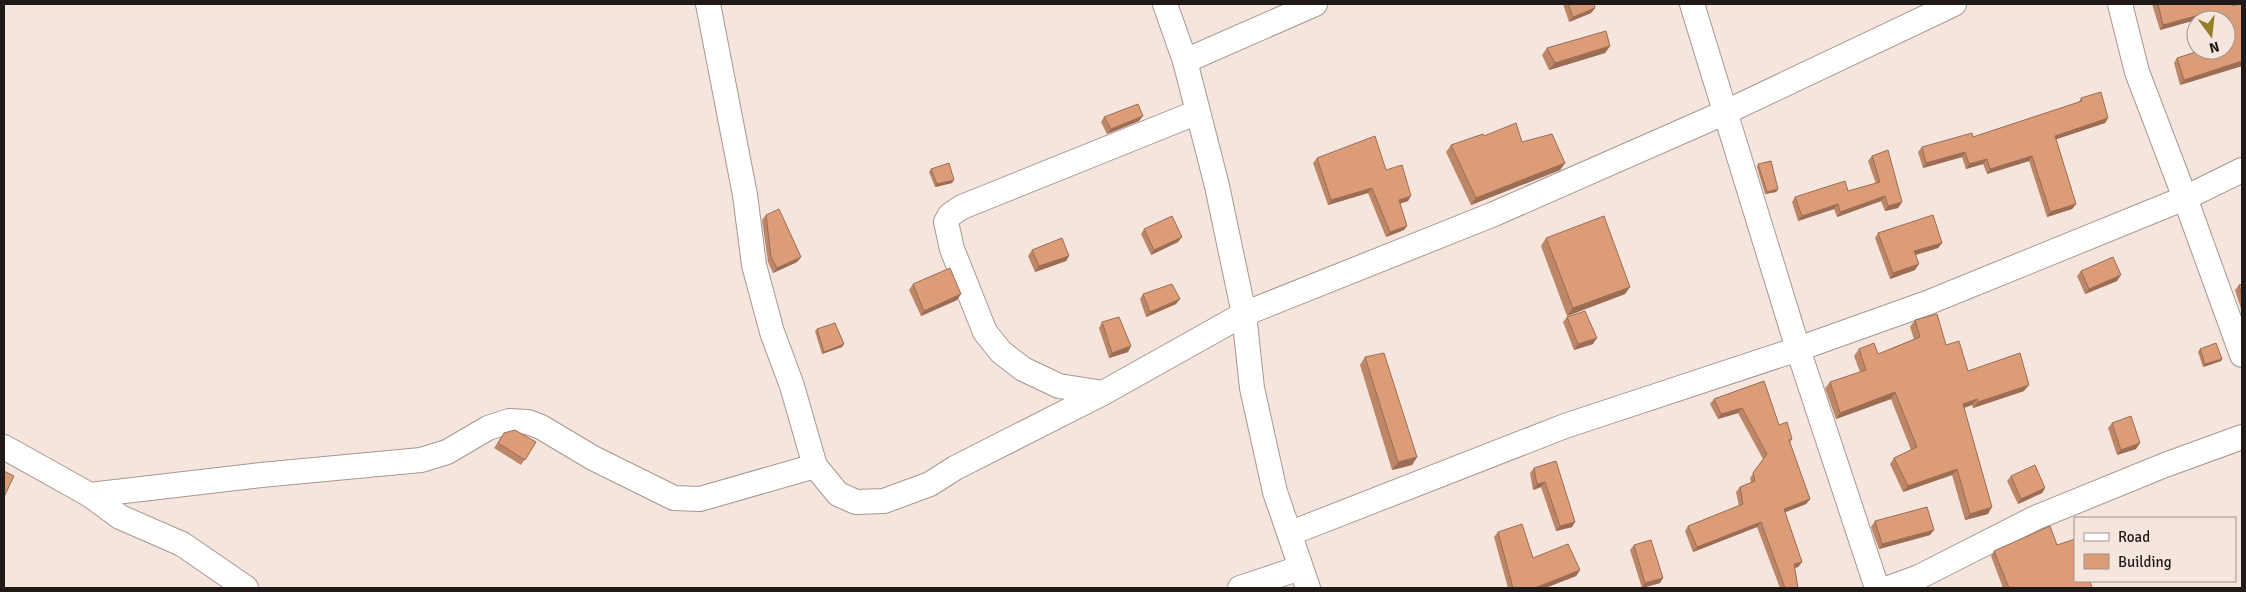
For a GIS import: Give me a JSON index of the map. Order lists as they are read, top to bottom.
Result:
{
  "legend": ["Road", "Building"],
  "north": "bottom"
}
